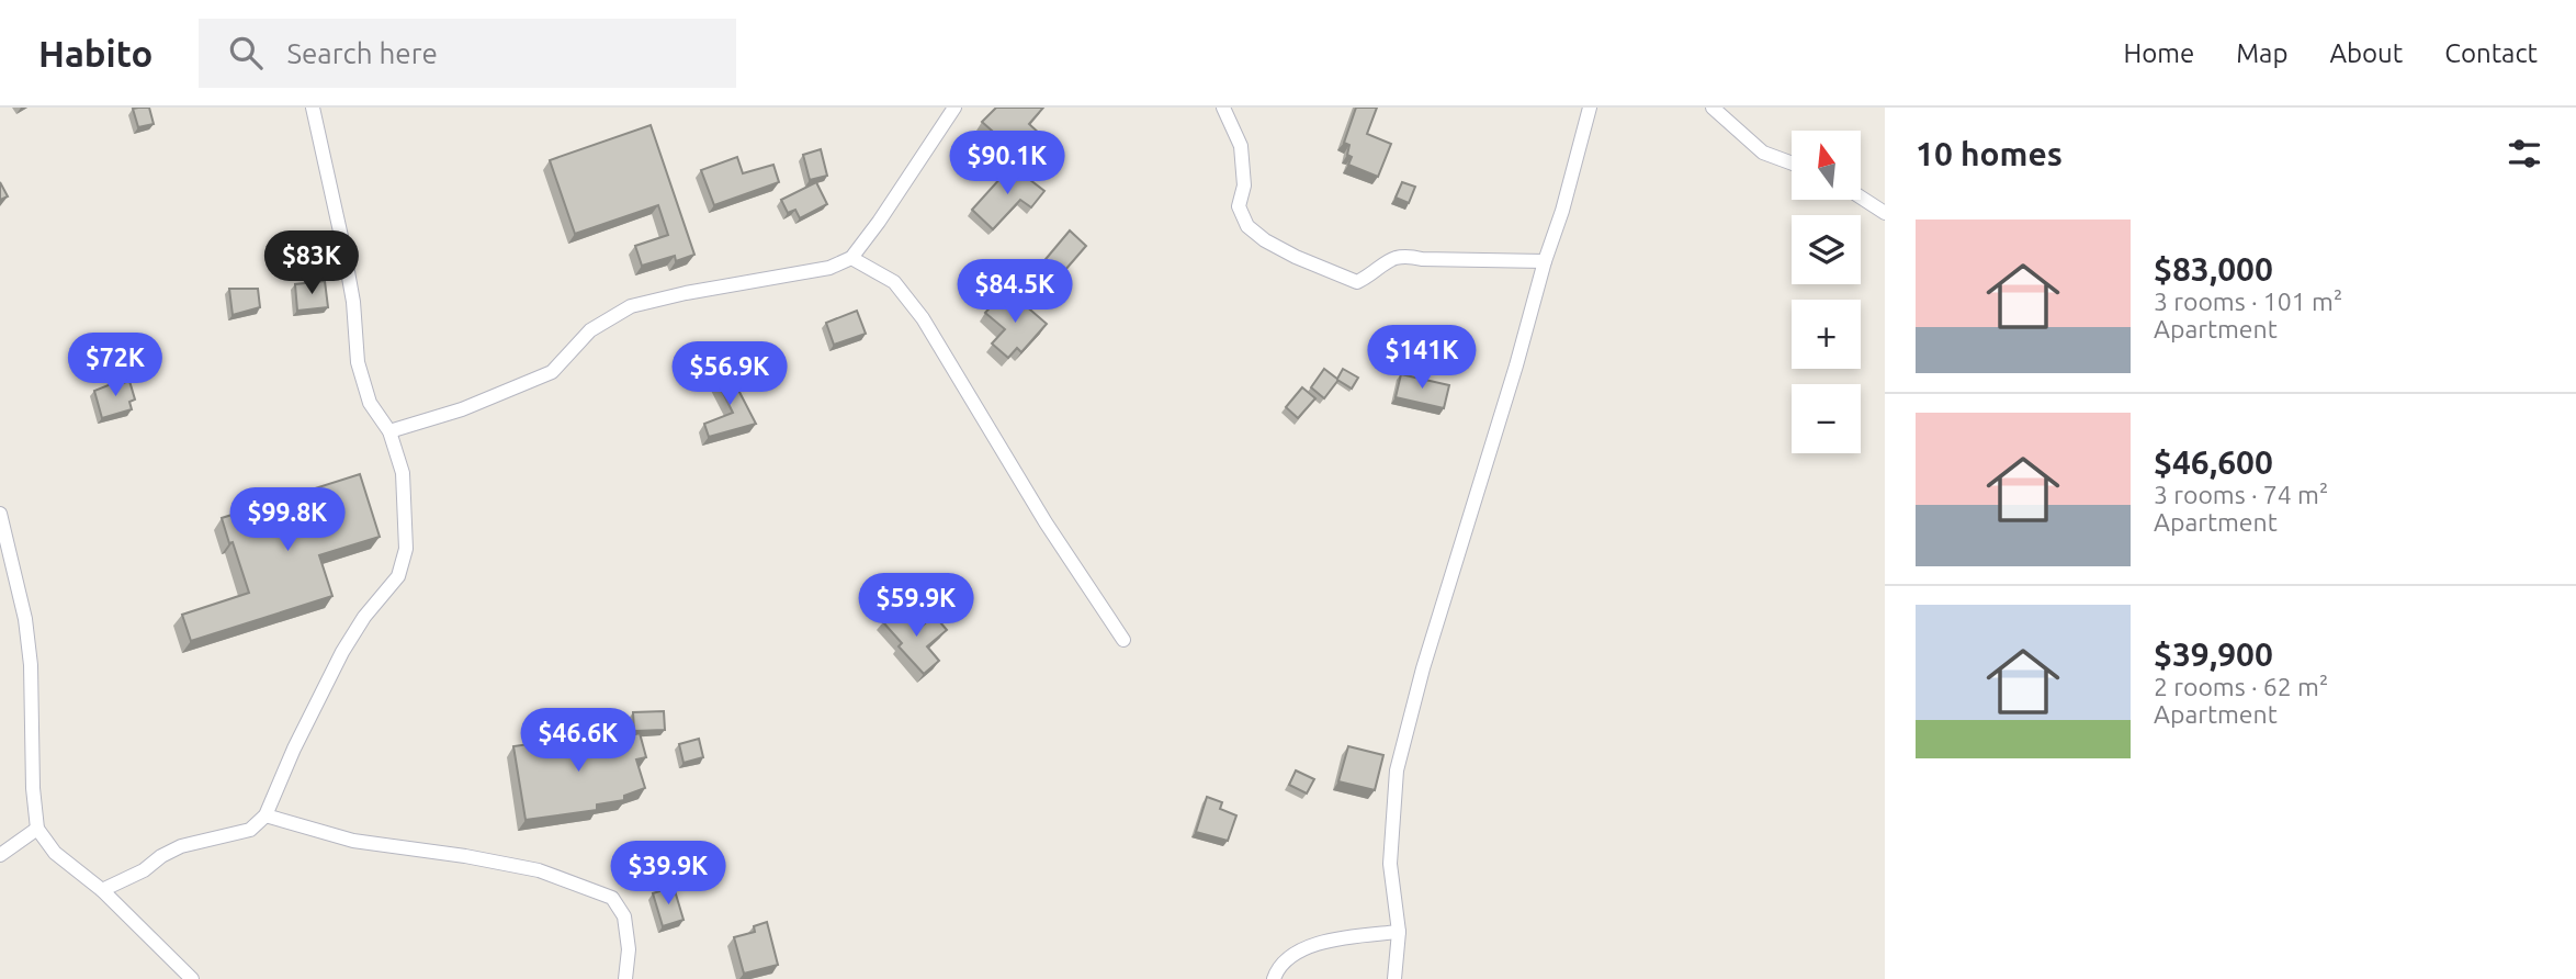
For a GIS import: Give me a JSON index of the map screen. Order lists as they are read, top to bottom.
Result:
{
  "north": "top",
  "page": {
    "header": "Habito",
    "search": "Search here",
    "nav": [
      "Home",
      "Map",
      "About",
      "Contact"
    ],
    "heading": "10 homes",
    "map_buttons": ["+", "−"],
    "price": [
      "$90.1K",
      "$83K",
      "$84.5K",
      "$141K",
      "$72K",
      "$56.9K",
      "$99.8K",
      "$59.9K",
      "$46.6K",
      "$39.9K"
    ],
    "list": [
      {
        "name": "$83,000",
        "note": "3 rooms · 101 m² · Apartment"
      },
      {
        "name": "$46,600",
        "note": "3 rooms · 74 m² · Apartment"
      },
      {
        "name": "$39,900",
        "note": "2 rooms · 62 m² · Apartment"
      }
    ]
  }
}
